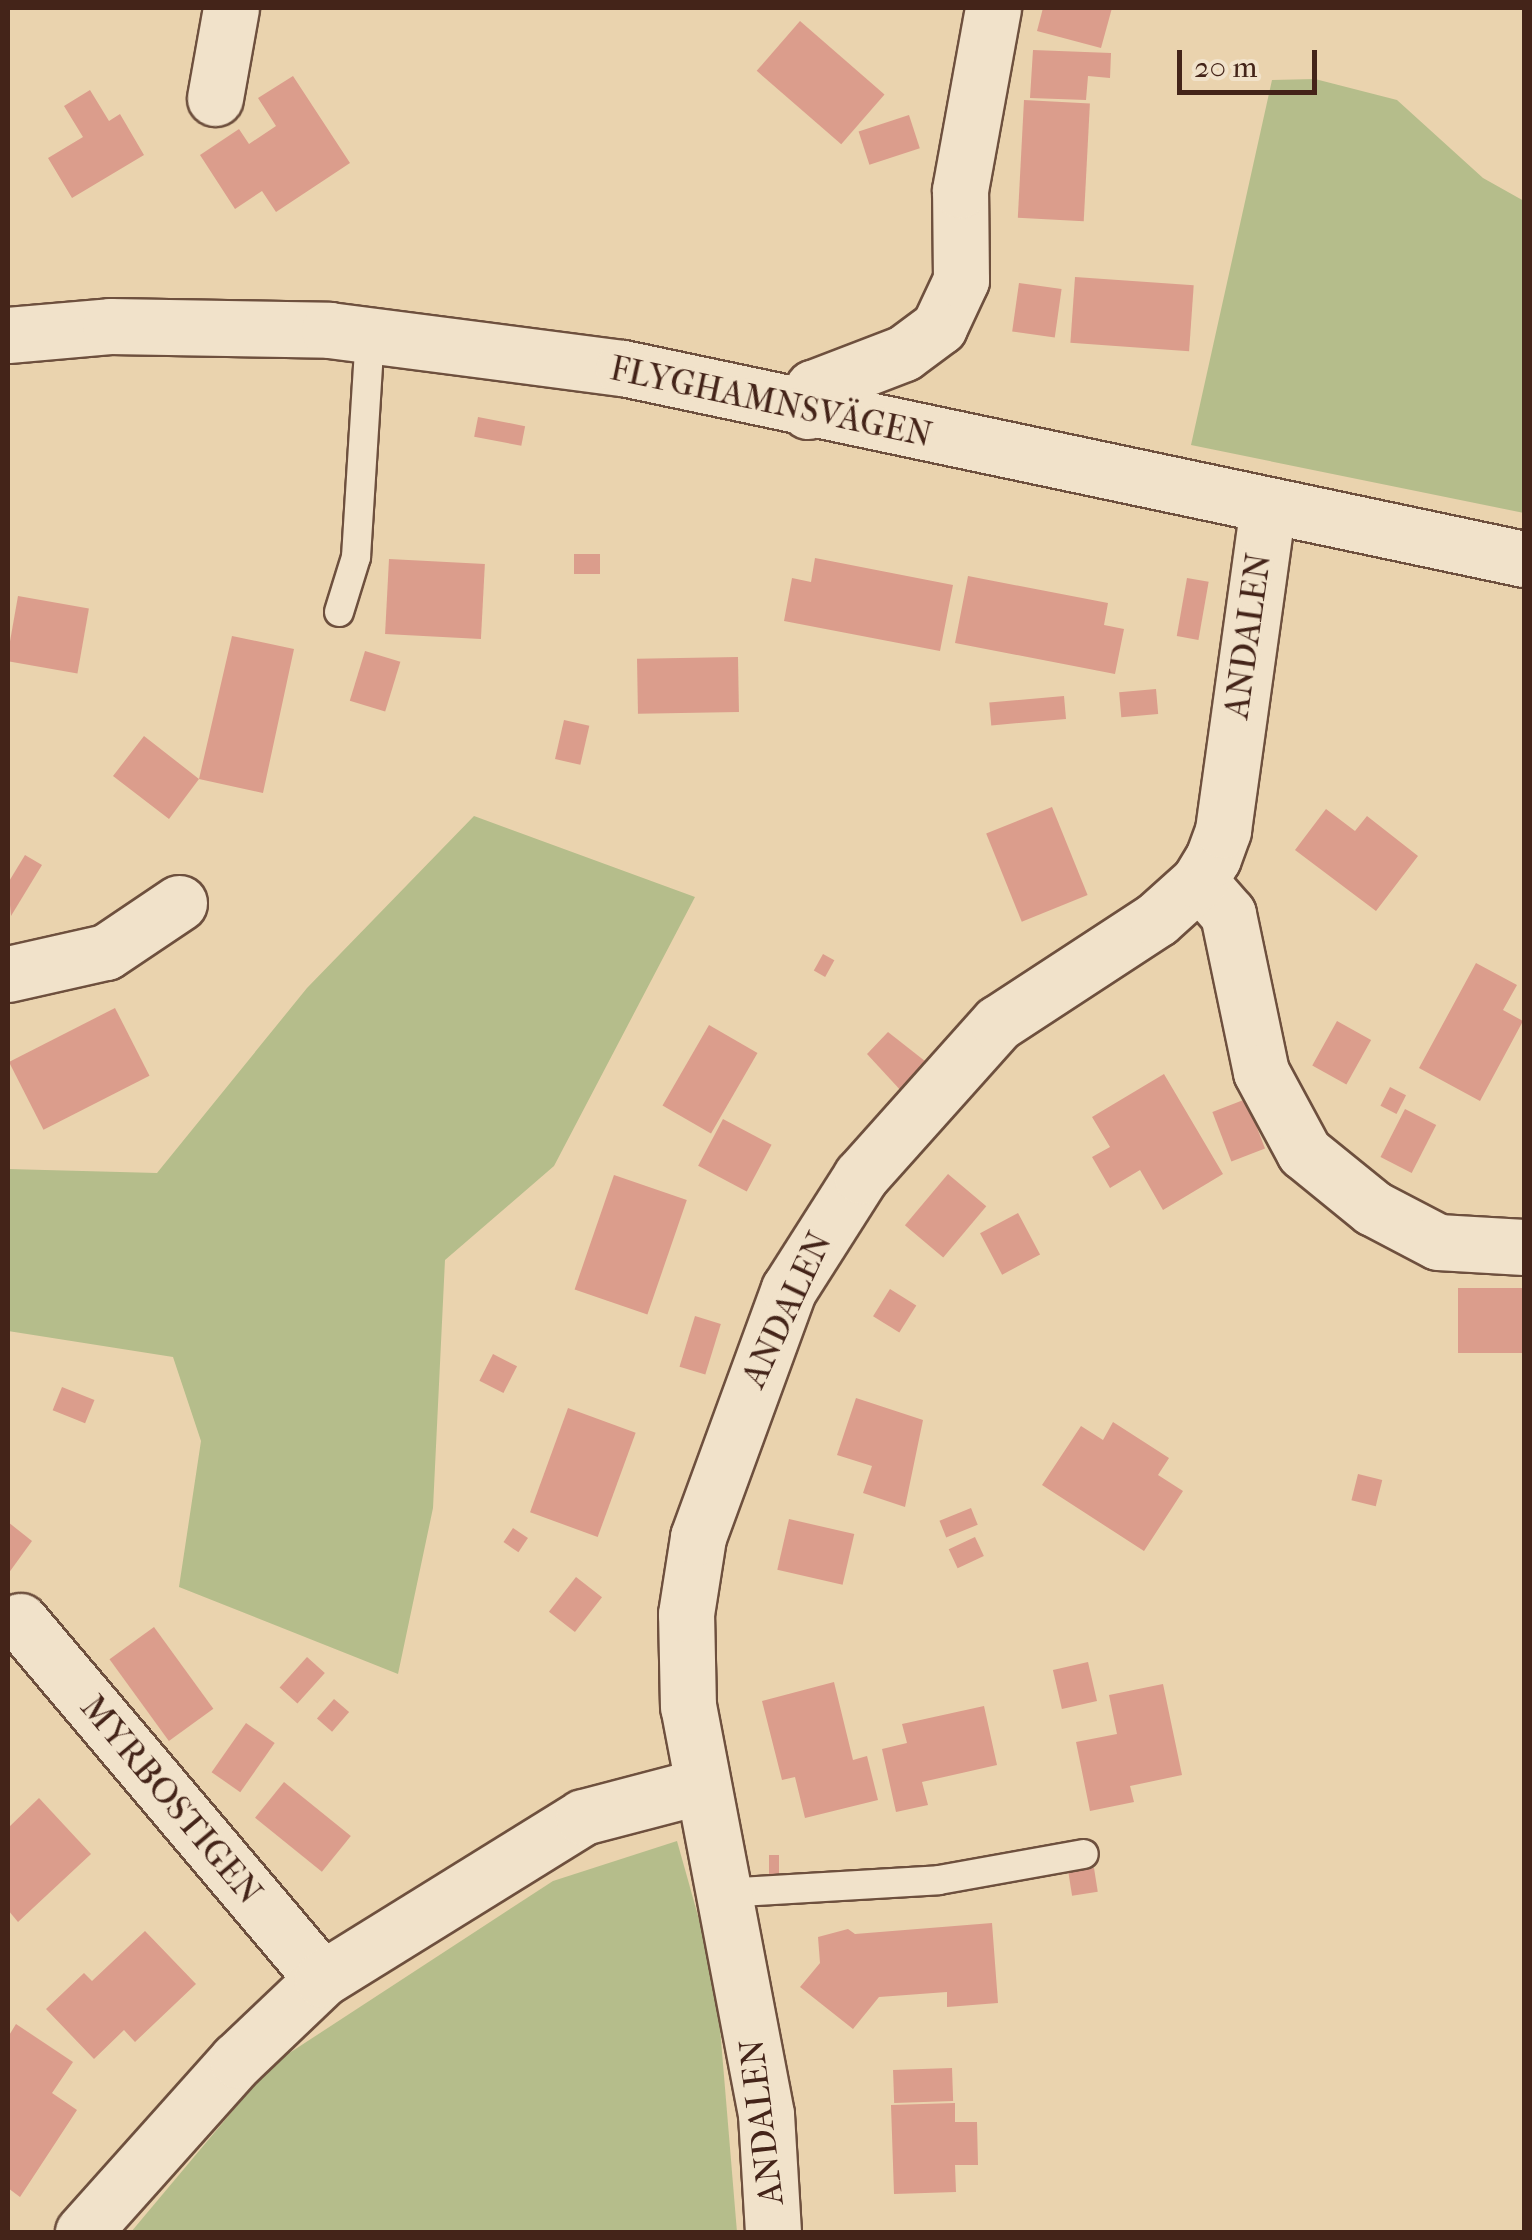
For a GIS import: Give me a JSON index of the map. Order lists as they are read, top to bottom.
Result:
{
  "streets": {
    "street": ["FLYGHAMNSVÄGEN", "ANDALEN", "MYRBOSTIGEN"]
  },
  "crossings": [
    ["FLYGHAMNSVÄGEN", "ANDALEN"]
  ],
  "scale_bar": "20 m"
}
